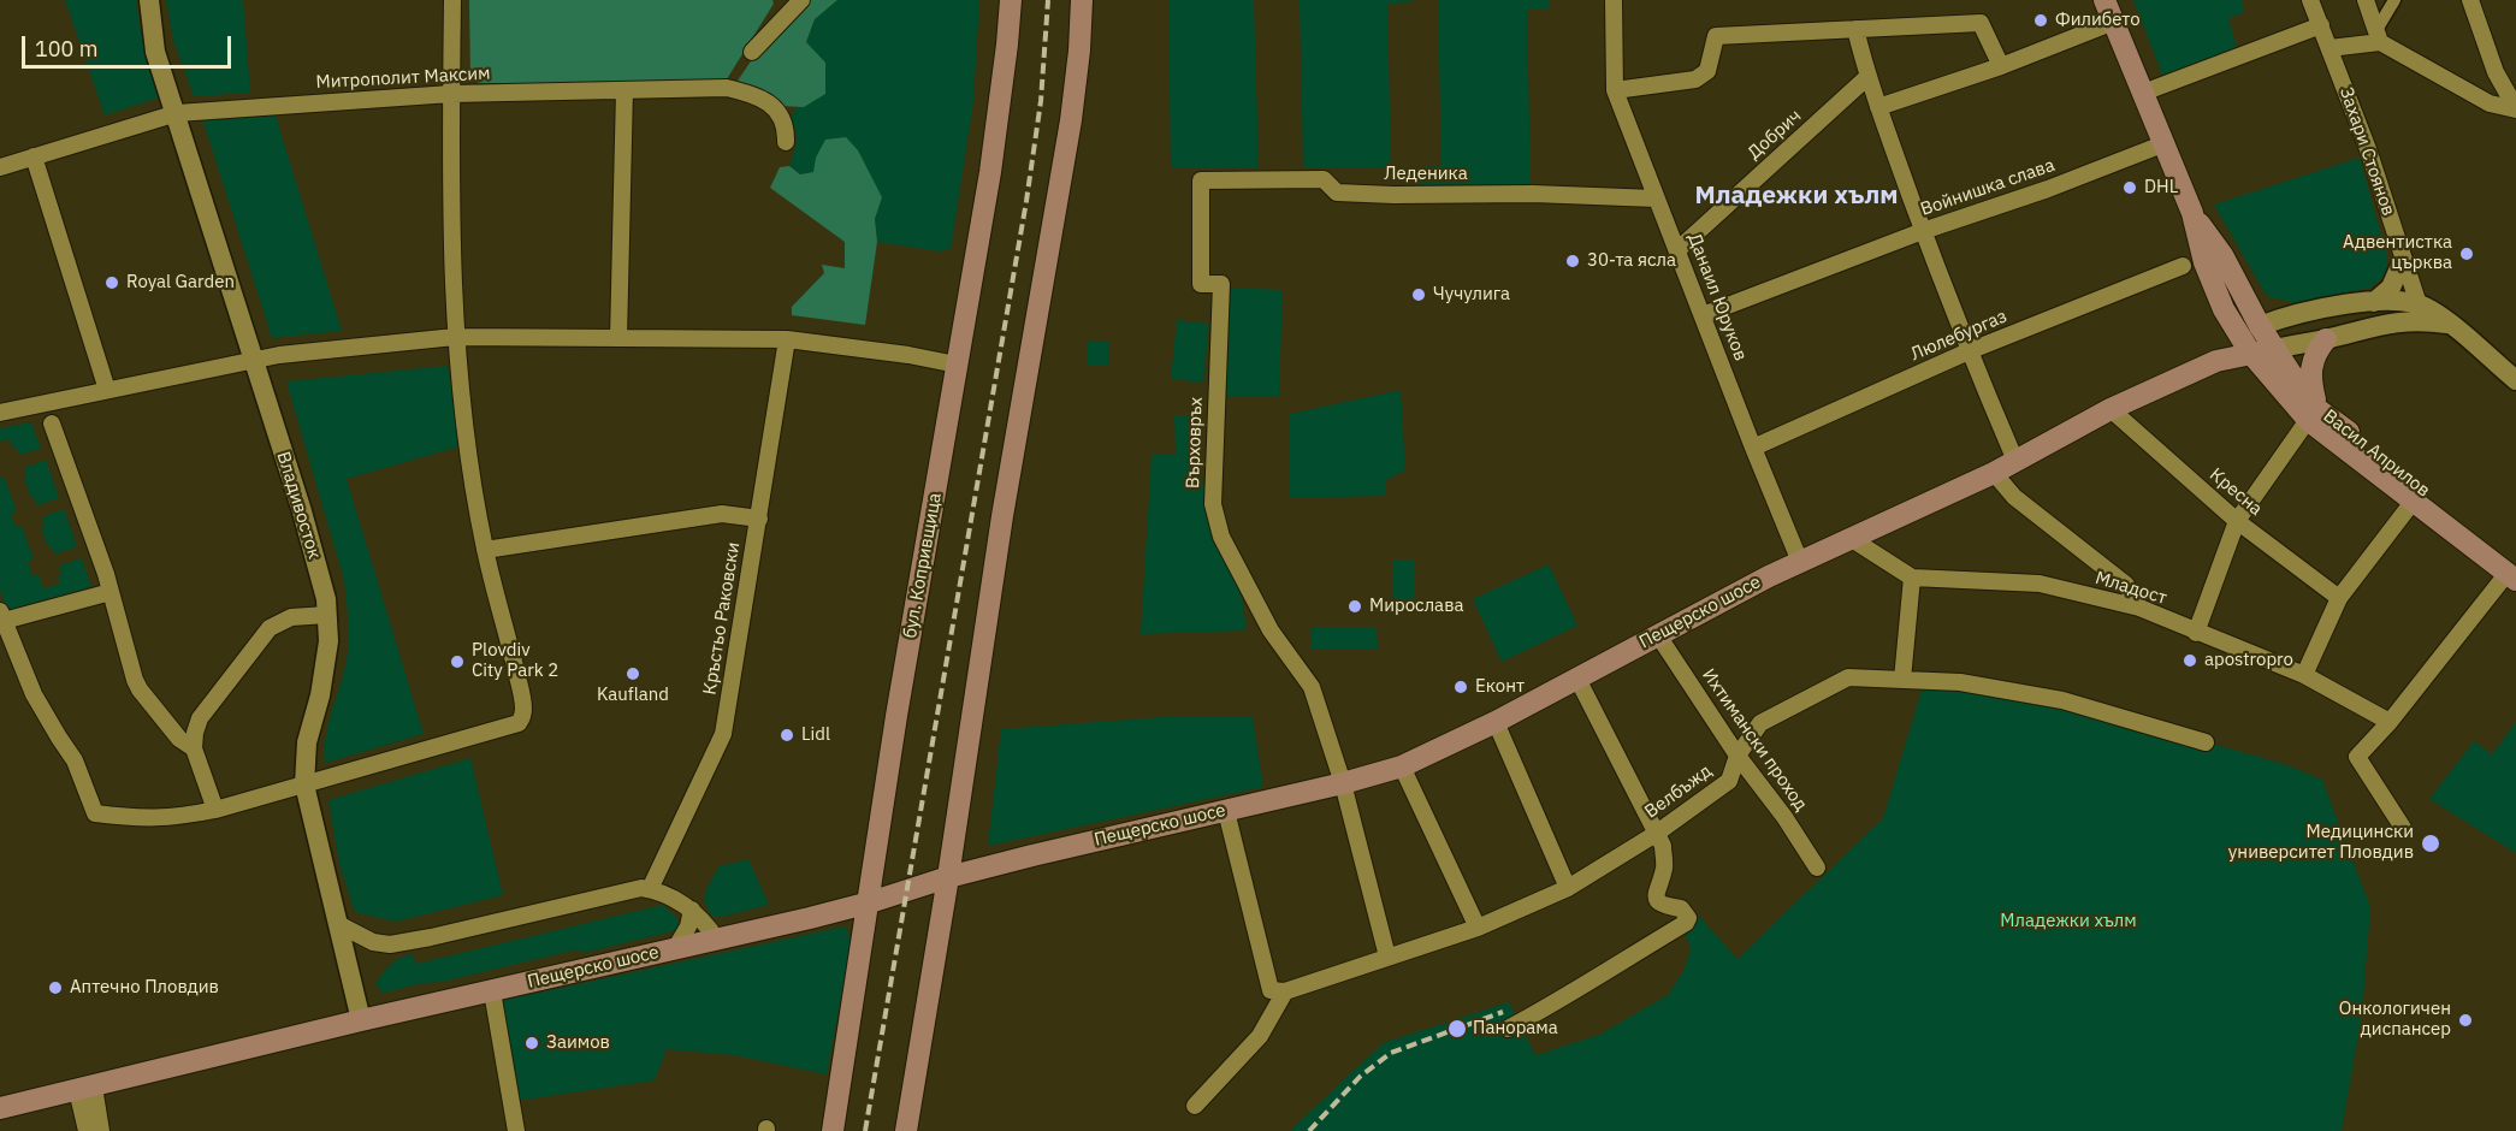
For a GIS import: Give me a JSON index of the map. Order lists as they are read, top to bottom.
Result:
{
  "streets": {
    "main road": ["Васил Априлов", "бул. Копривщица", "Пещерско шосе"],
    "street": [
      "Митрополит Максим",
      "Добрич",
      "Захари Стоянов",
      "Леденика",
      "Войнишка слава",
      "Данаил Юруков",
      "Люлебургаз",
      "Върховръх",
      "Кресна",
      "Владивосток",
      "Младост",
      "Кръстьо Раковски",
      "Ихтимански проход",
      "Велбъжд"
    ]
  },
  "crossings": [
    ["Митрополит Максим", "Владивосток"],
    ["Добрич", "Данаил Юруков"],
    ["Леденика", "Данаил Юруков"],
    ["Леденика", "Върховръх"],
    ["Войнишка слава", "Данаил Юруков"],
    ["Войнишка слава", "Васил Априлов"],
    ["Данаил Юруков", "Люлебургаз"],
    ["Данаил Юруков", "Пещерско шосе"],
    ["Върховръх", "Пещерско шосе"],
    ["Васил Априлов", "Пещерско шосе"],
    ["Кресна", "Пещерско шосе"],
    ["Владивосток", "Пещерско шосе"],
    ["бул. Копривщица", "Пещерско шосе"],
    ["Младост", "Пещерско шосе"],
    ["Пещерско шосе", "Ихтимански проход"],
    ["Ихтимански проход", "Велбъжд"]
  ],
  "districts": ["Младежки хълм"],
  "parks": ["Младежки хълм"],
  "places": [
    "Филибето",
    "DHL",
    "Адвентистка църква",
    "30-та ясла",
    "Royal Garden",
    "Чучулига",
    "Мирослава",
    "apostropro",
    "Plovdiv City Park 2",
    "Kaufland",
    "Еконт",
    "Lidl",
    "Медицински университет Пловдив",
    "Аптечно Пловдив",
    "Онкологичен диспансер",
    "Панорама",
    "Заимов"
  ],
  "scale_bar": "100 m"
}
